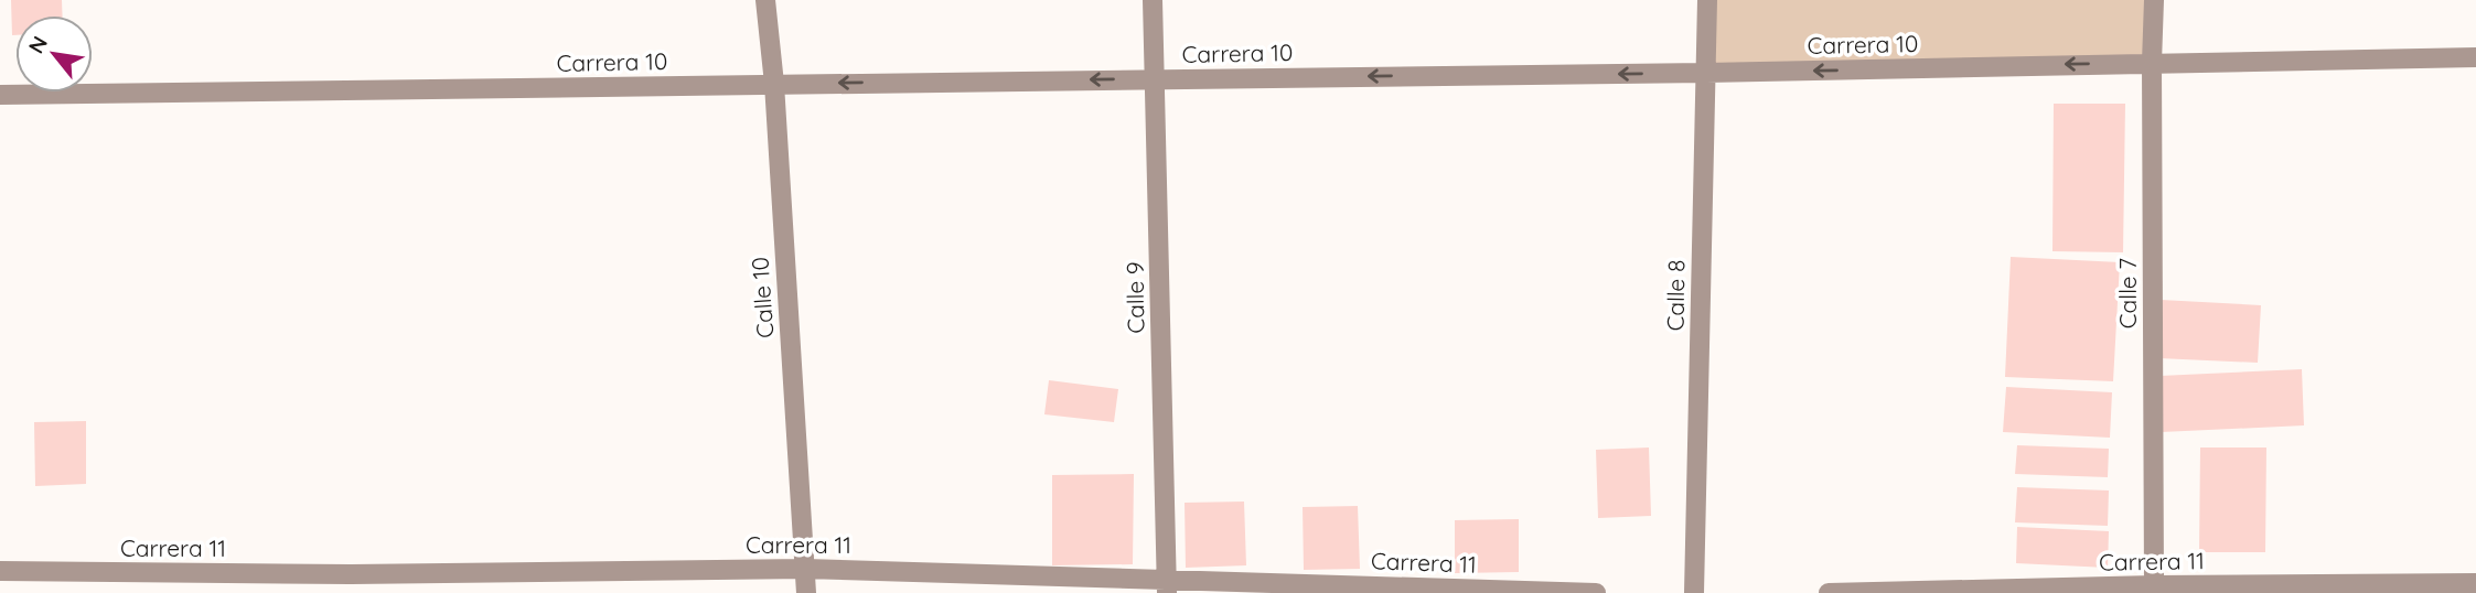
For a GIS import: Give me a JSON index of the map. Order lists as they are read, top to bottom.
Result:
{
  "streets": {
    "street": [
      "Carrera 10",
      "Calle 7",
      "Calle 8",
      "Calle 10",
      "Calle 9",
      "Carrera 11"
    ]
  },
  "crossings": [
    ["Carrera 10", "Calle 7"],
    ["Carrera 10", "Calle 8"],
    ["Carrera 10", "Calle 10"],
    ["Carrera 10", "Calle 9"],
    ["Calle 7", "Carrera 11"],
    ["Calle 10", "Carrera 11"],
    ["Calle 9", "Carrera 11"]
  ],
  "one_way": ["Carrera 10"],
  "north": "top left"
}
